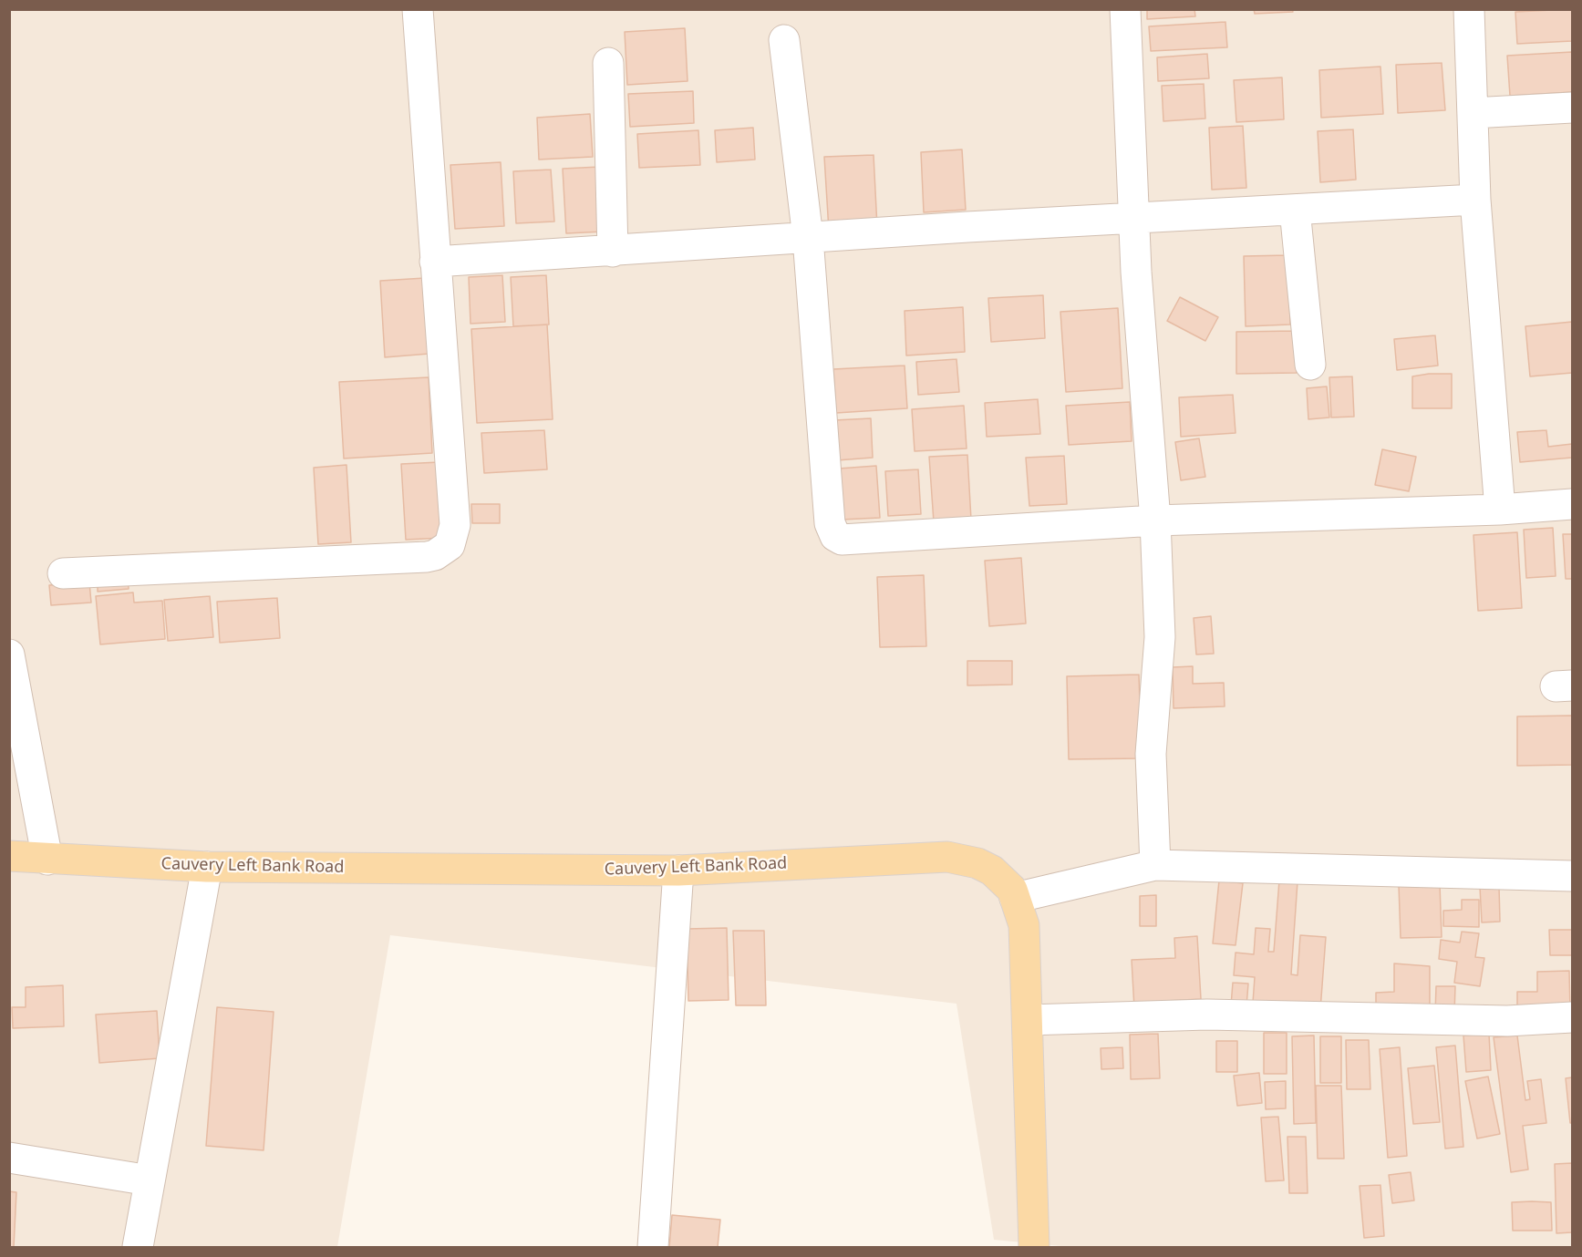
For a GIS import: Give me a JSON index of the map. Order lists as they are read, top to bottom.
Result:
{
  "streets": {
    "main road": ["Cauvery Left Bank Road"]
  }
}
